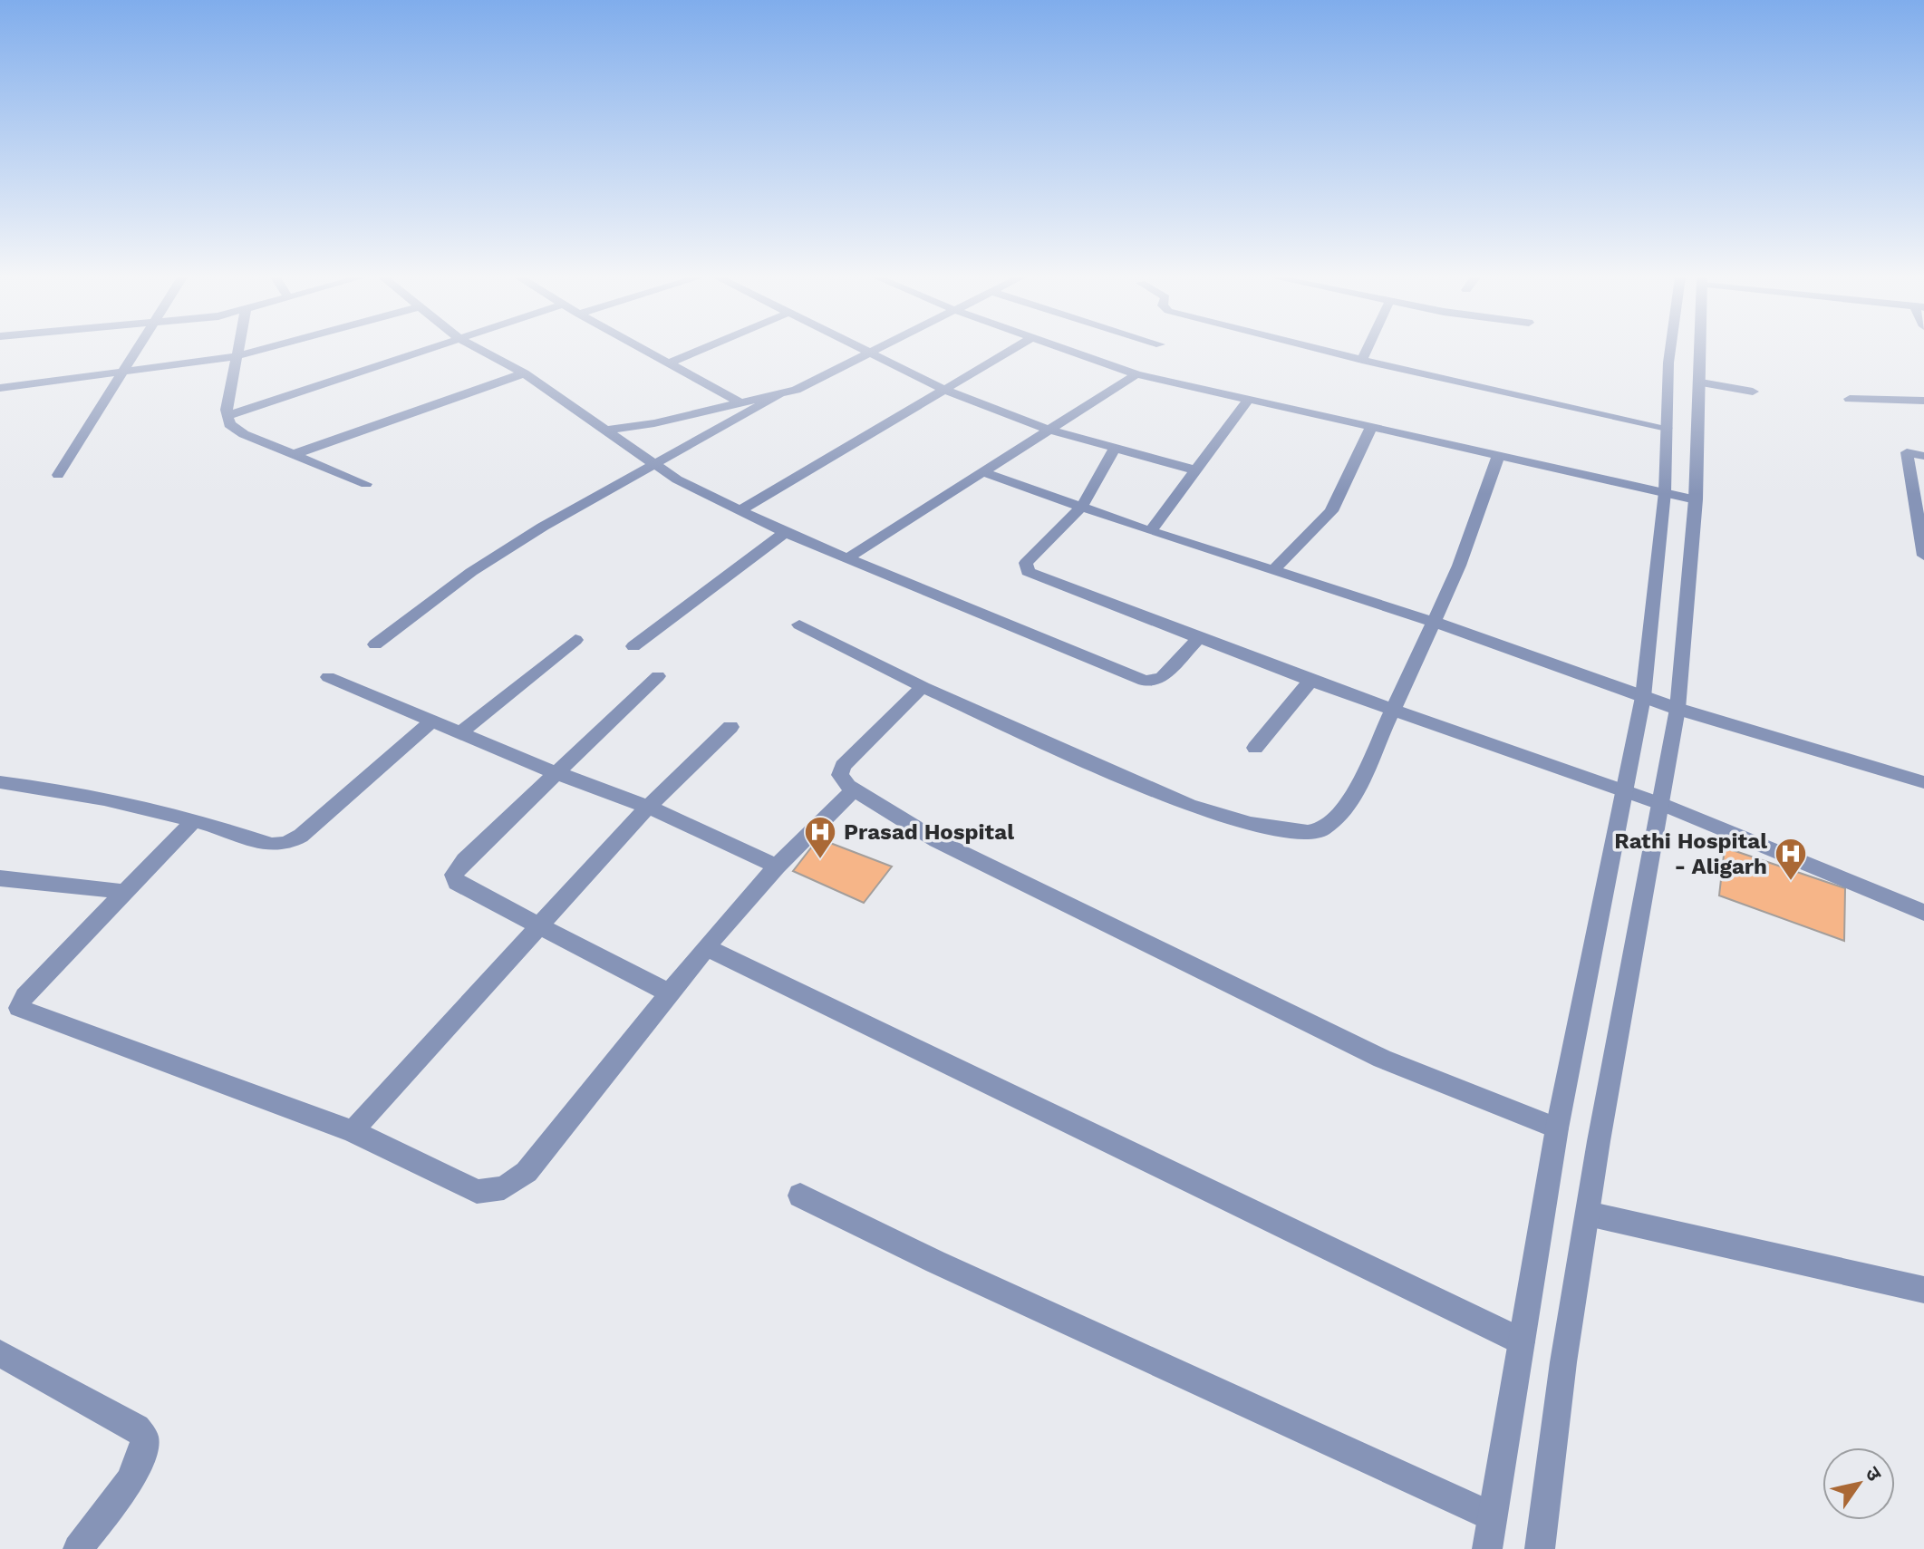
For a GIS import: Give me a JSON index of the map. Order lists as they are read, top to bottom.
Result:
{
  "places": {
    "hospital": ["Prasad Hospital", "Rathi Hospital - Aligarh"]
  },
  "north": "top right"
}
